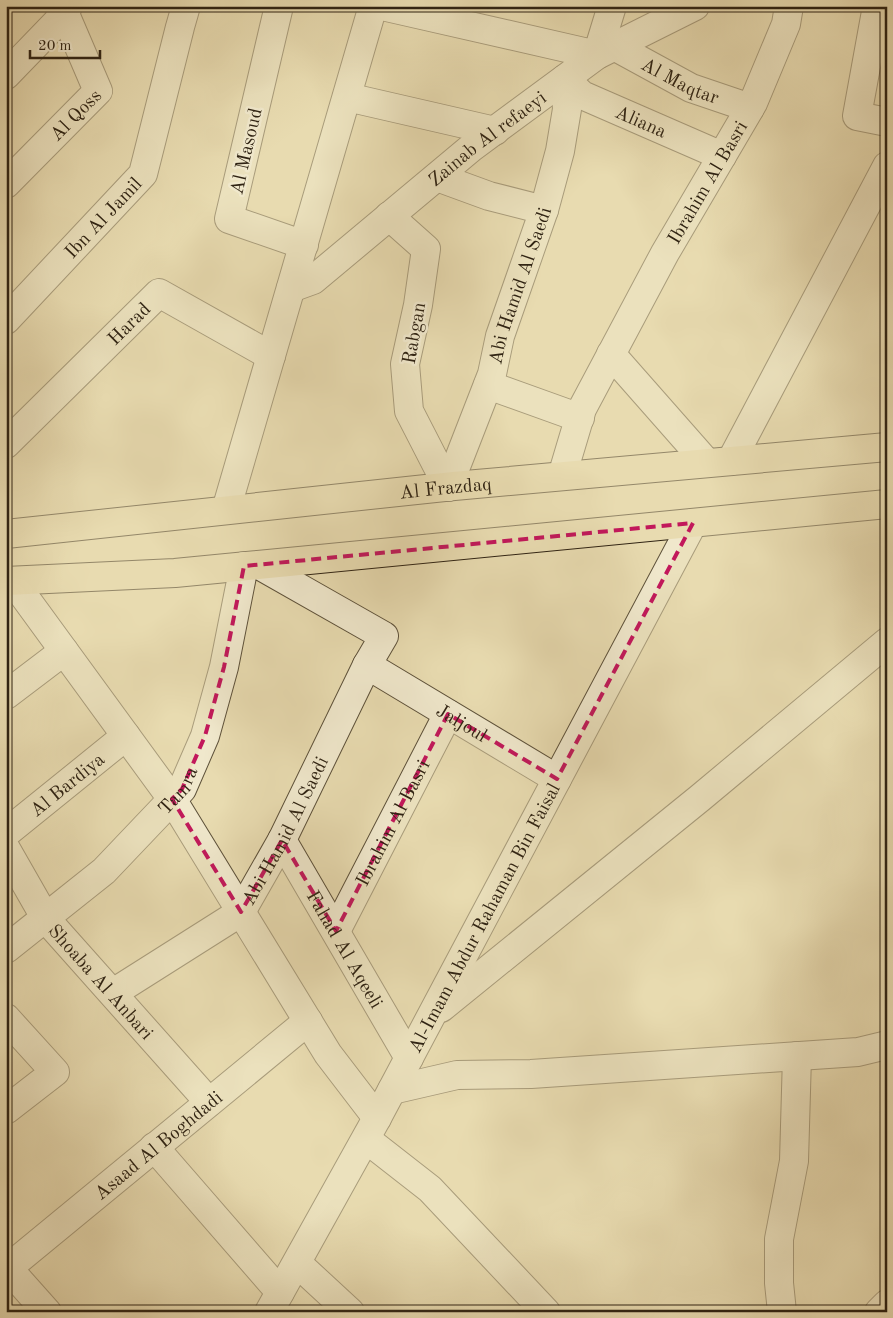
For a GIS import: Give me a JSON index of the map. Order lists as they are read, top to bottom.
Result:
{
  "streets": {
    "main road": ["Al Frazdaq"],
    "street": [
      "Al Maqtar",
      "Al Qoss",
      "Aliana",
      "Zainab Al refaeyi",
      "Al Masoud",
      "Ibrahim Al Basri",
      "Ibn Al Jamil",
      "Abi Hamid Al Saedi",
      "Harad",
      "Rabgan",
      "Jaljoul",
      "Al Bardiya",
      "Tamra",
      "Al-Imam Abdur Rahaman Bin Faisal",
      "Fahad Al Aqeeli",
      "Shoaba Al Anbari",
      "Asaad Al Boghdadi"
    ]
  },
  "crossings": [
    ["Al Maqtar", "Zainab Al refaeyi"],
    ["Al Maqtar", "Ibrahim Al Basri"],
    ["Aliana", "Zainab Al refaeyi"],
    ["Aliana", "Ibrahim Al Basri"],
    ["Aliana", "Abi Hamid Al Saedi"],
    ["Zainab Al refaeyi", "Abi Hamid Al Saedi"],
    ["Zainab Al refaeyi", "Rabgan"],
    ["Ibrahim Al Basri", "Al Frazdaq"],
    ["Ibrahim Al Basri", "Jaljoul"],
    ["Ibrahim Al Basri", "Fahad Al Aqeeli"],
    ["Abi Hamid Al Saedi", "Rabgan"],
    ["Abi Hamid Al Saedi", "Al Frazdaq"],
    ["Abi Hamid Al Saedi", "Jaljoul"],
    ["Abi Hamid Al Saedi", "Tamra"],
    ["Abi Hamid Al Saedi", "Fahad Al Aqeeli"],
    ["Abi Hamid Al Saedi", "Shoaba Al Anbari"],
    ["Rabgan", "Al Frazdaq"],
    ["Jaljoul", "Al-Imam Abdur Rahaman Bin Faisal"],
    ["Tamra", "Shoaba Al Anbari"],
    ["Al-Imam Abdur Rahaman Bin Faisal", "Fahad Al Aqeeli"],
    ["Shoaba Al Anbari", "Asaad Al Boghdadi"]
  ],
  "scale_bar": "20 m"
}
